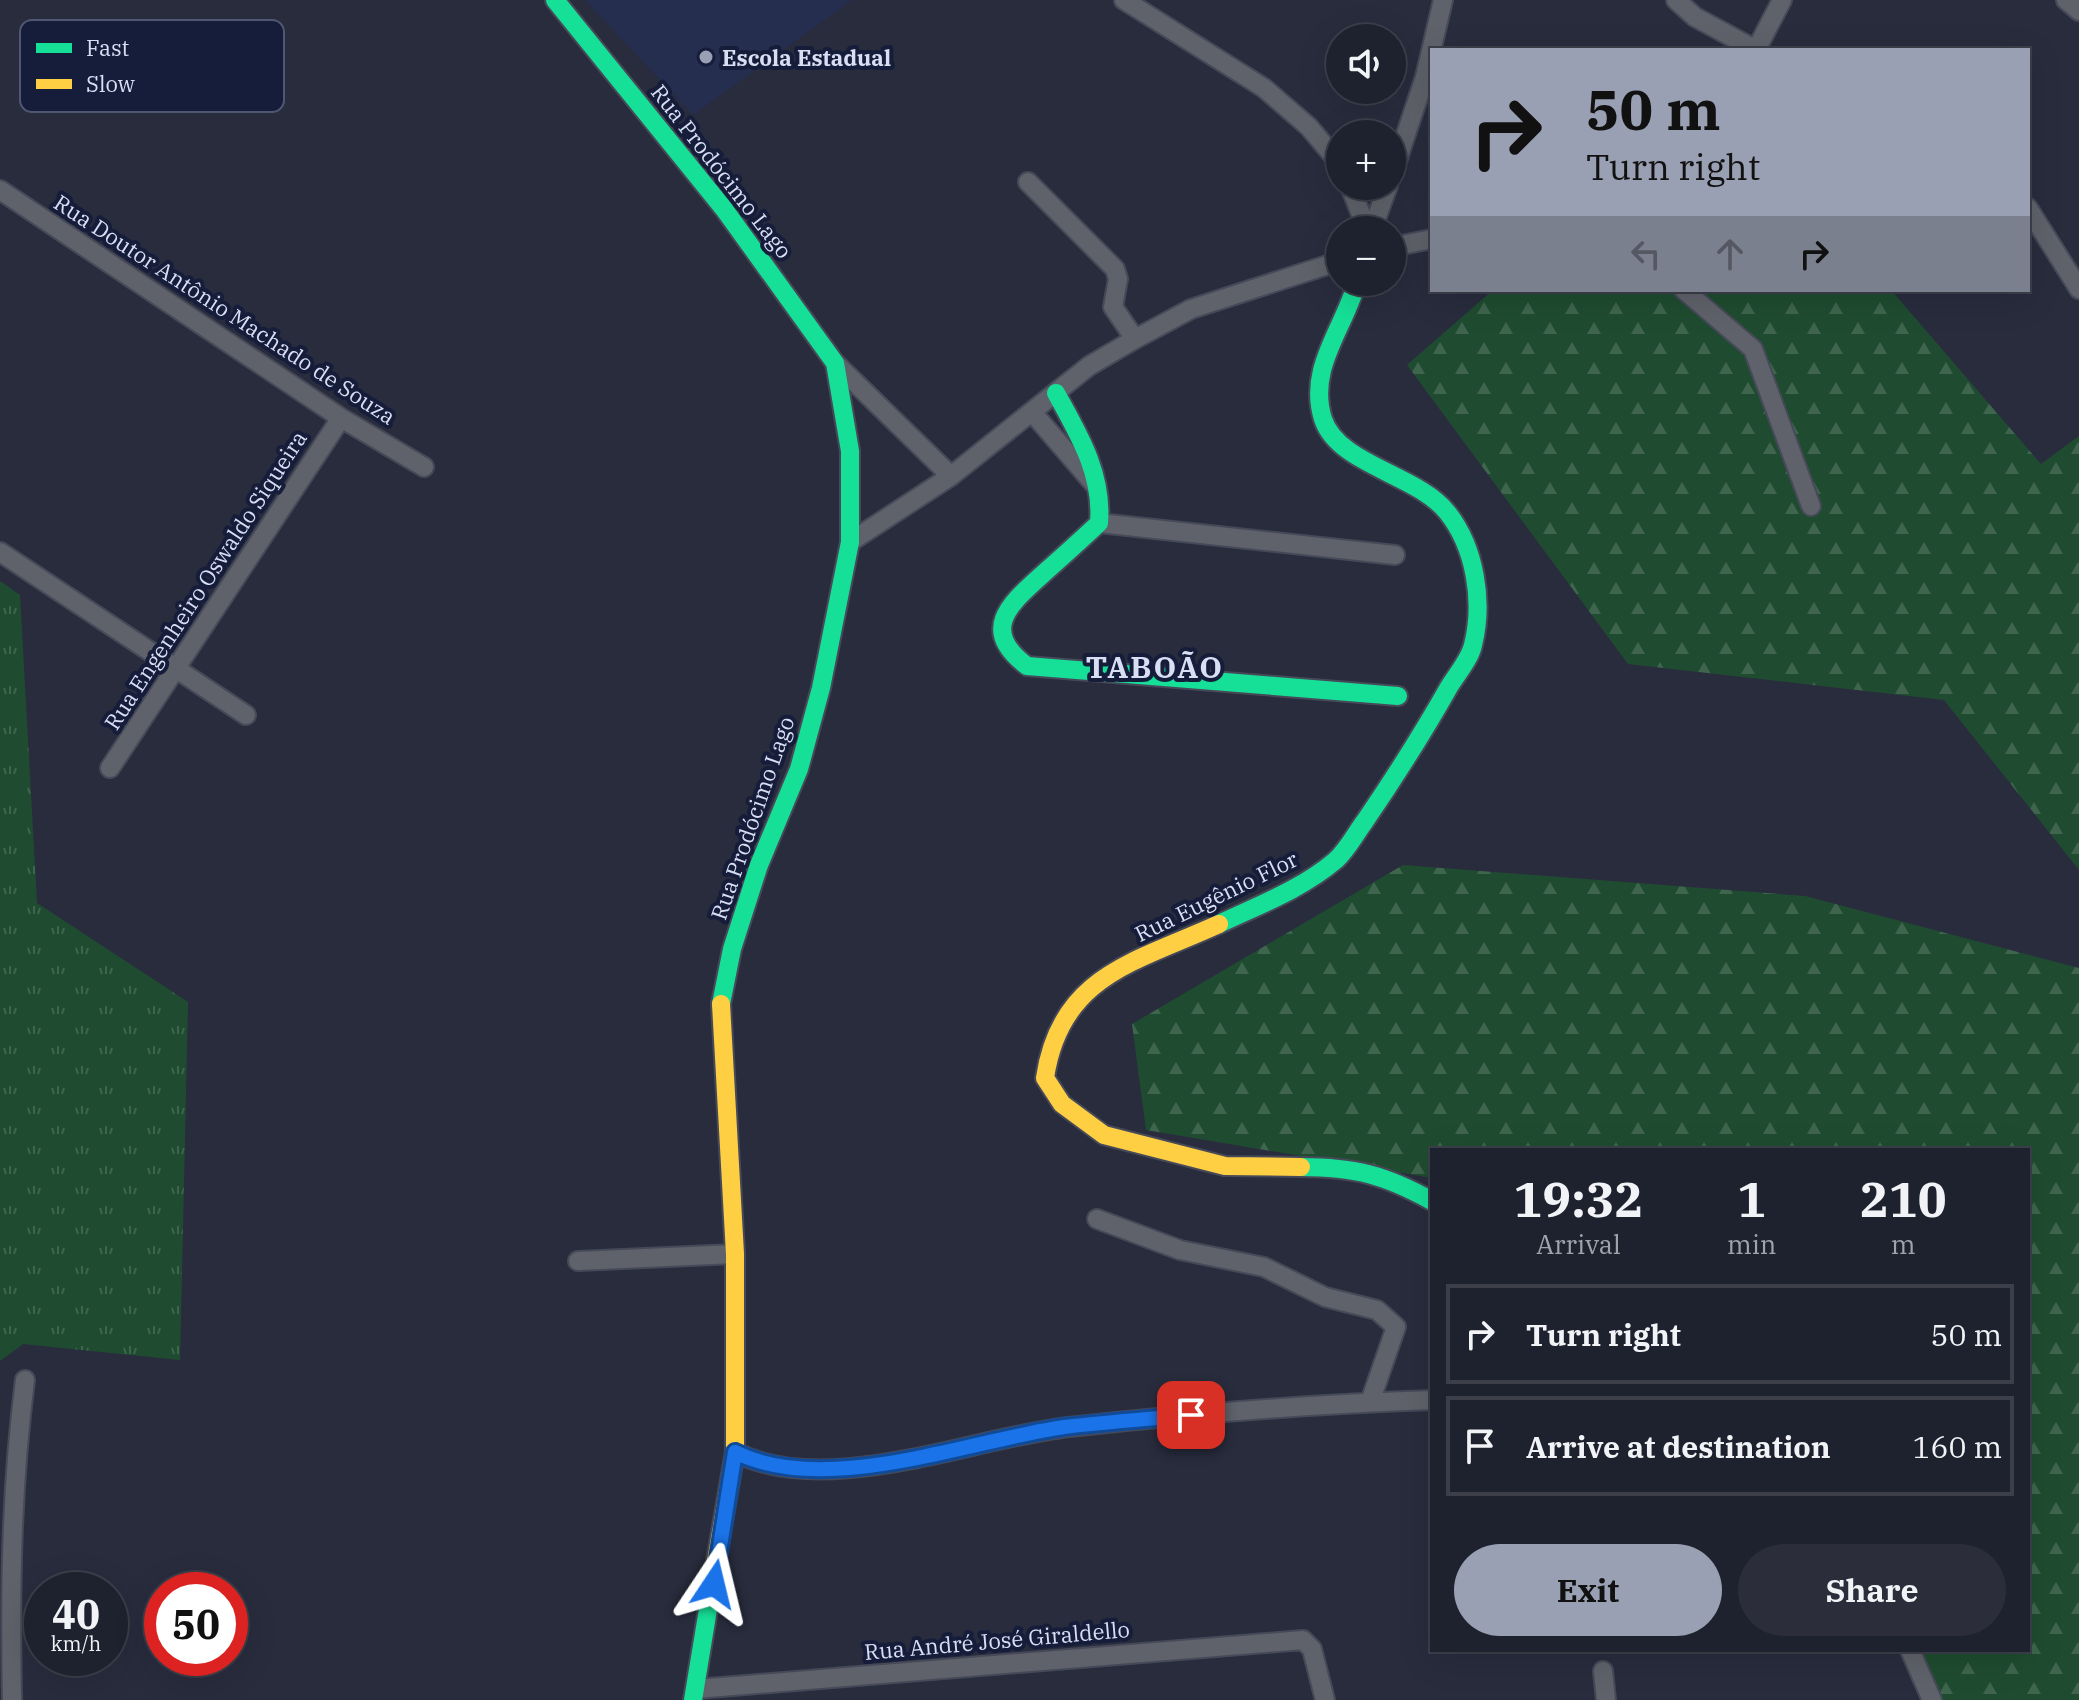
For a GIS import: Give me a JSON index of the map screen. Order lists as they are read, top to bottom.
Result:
{
  "streets": {
    "street": [
      "Rua Prodócimo Lago",
      "Rua Doutor Antônio Machado de Souza",
      "Rua Engenheiro Oswaldo Siqueira",
      "Rua Eugênio Flor",
      "Rua André José Giraldello"
    ]
  },
  "crossings": [
    ["Rua Prodócimo Lago", "Rua André José Giraldello"],
    ["Rua Doutor Antônio Machado de Souza", "Rua Engenheiro Oswaldo Siqueira"]
  ],
  "districts": ["TABOÃO"],
  "places": ["Escola Estadual"],
  "legend": ["Fast", "Slow"],
  "page": {
    "map_buttons": ["+", "−"],
    "turn": ["50 m", "Turn right"],
    "eta": [
      "19:32",
      "Arrival",
      "1",
      "min",
      "210",
      "m"
    ],
    "list": [
      {
        "name": "Turn right",
        "value": "50 m"
      },
      {
        "name": "Arrive at destination",
        "value": "160 m"
      }
    ],
    "buttons": ["Exit", "Share"],
    "speed": "40 km/h",
    "limit": "50"
  }
}
